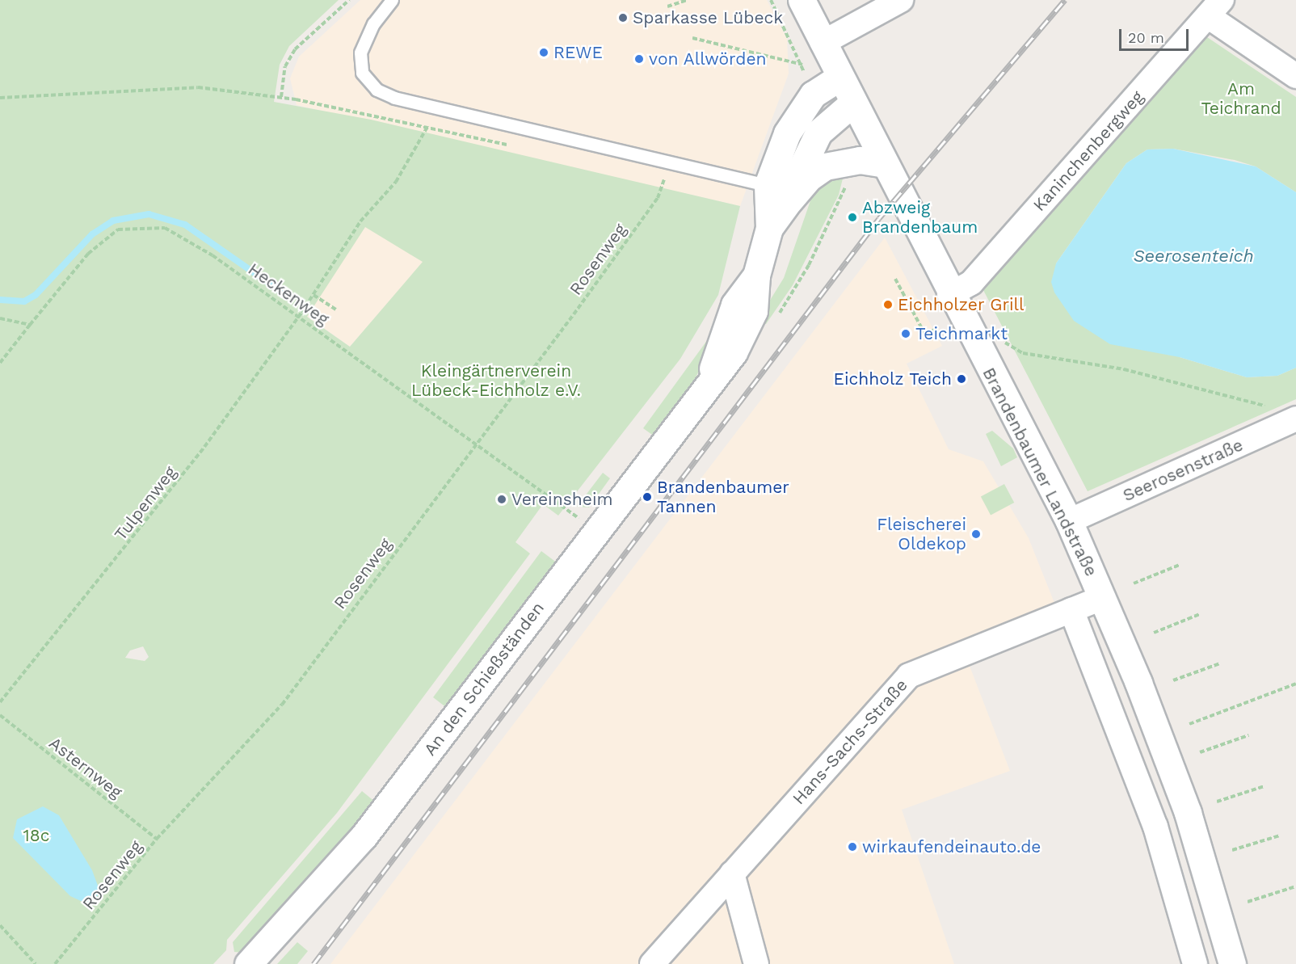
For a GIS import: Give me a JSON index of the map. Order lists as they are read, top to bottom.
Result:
{
  "streets": {
    "street": [
      "Kaninchenbergweg",
      "Seerosenstraße",
      "Brandenbaumer Landstraße",
      "An den Schießständen",
      "Hans-Sachs-Straße"
    ],
    "path": [
      "Rosenweg",
      "Heckenweg",
      "Tulpenweg",
      "Asternweg"
    ]
  },
  "crossings": [
    ["Kaninchenbergweg", "Brandenbaumer Landstraße"],
    ["Rosenweg", "Heckenweg"],
    ["Rosenweg", "Asternweg"],
    ["Heckenweg", "Tulpenweg"],
    ["Seerosenstraße", "Brandenbaumer Landstraße"],
    ["Brandenbaumer Landstraße", "An den Schießständen"],
    ["Brandenbaumer Landstraße", "Hans-Sachs-Straße"]
  ],
  "water": ["Seerosenteich"],
  "parks": ["Am Teichrand", "Kleingärtnerverein Lübeck-Eichholz e.V.", "18c"],
  "places": [
    "Sparkasse Lübeck",
    "REWE",
    "von Allwörden",
    "Abzweig Brandenbaum",
    "Eichholzer Grill",
    "Teichmarkt",
    "Eichholz Teich",
    "Brandenbaumer Tannen",
    "Vereinsheim",
    "Fleischerei Oldekop",
    "wirkaufendeinauto.de"
  ],
  "scale_bar": "20 m"
}
